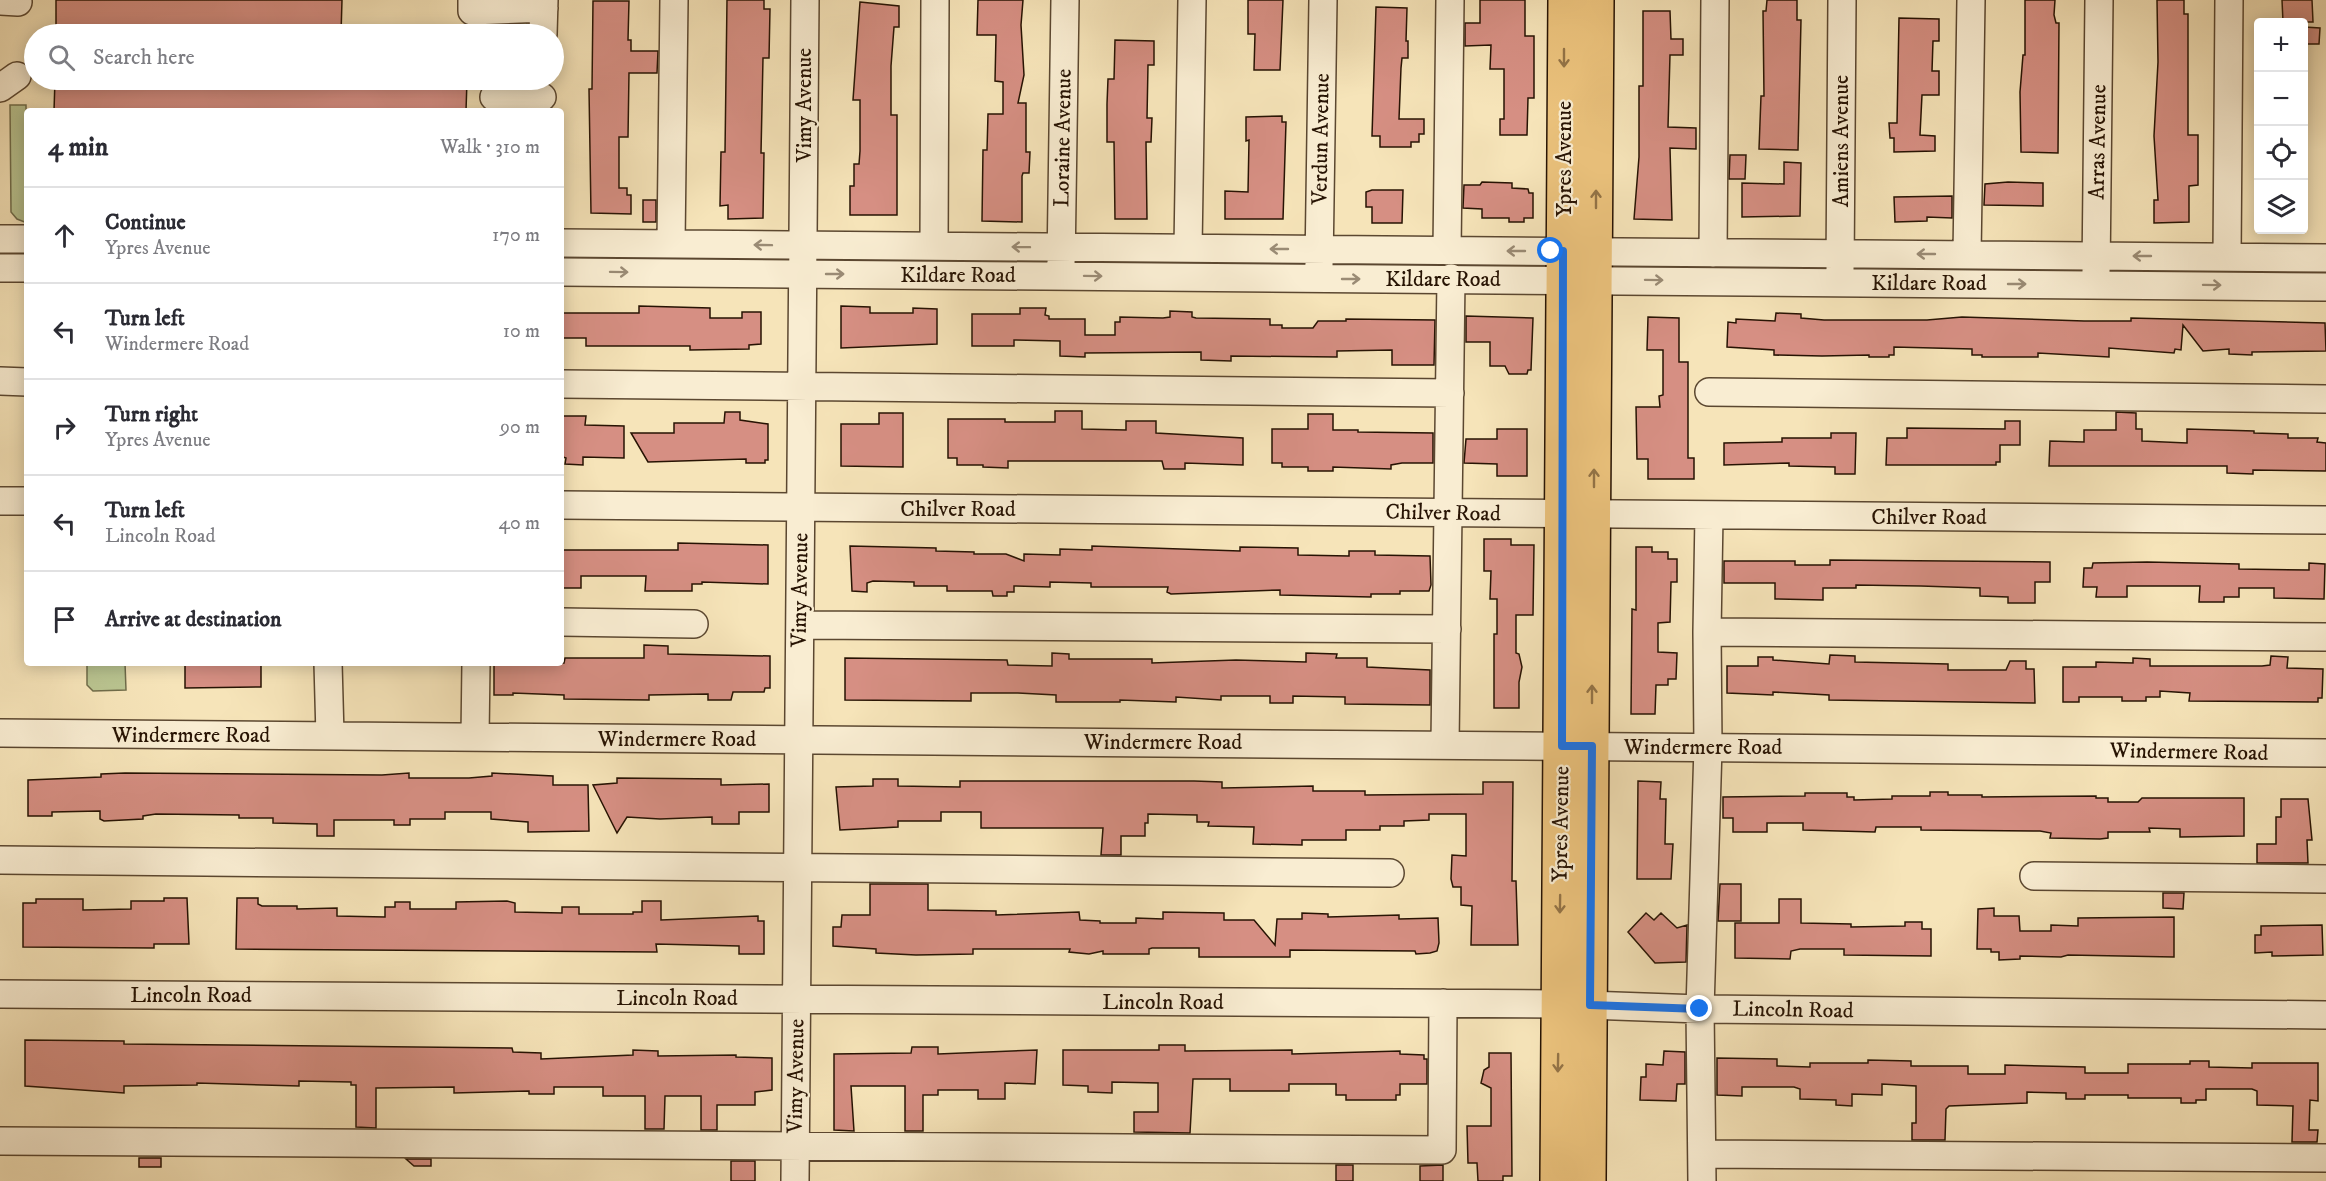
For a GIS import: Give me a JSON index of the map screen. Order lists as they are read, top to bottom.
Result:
{
  "streets": {
    "main road": ["Ypres Avenue"],
    "street": [
      "Vimy Avenue",
      "Loraine Avenue",
      "Verdun Avenue",
      "Amiens Avenue",
      "Arras Avenue",
      "Kildare Road",
      "Chilver Road",
      "Windermere Road",
      "Lincoln Road"
    ]
  },
  "crossings": [
    ["Vimy Avenue", "Kildare Road"],
    ["Vimy Avenue", "Chilver Road"],
    ["Vimy Avenue", "Windermere Road"],
    ["Vimy Avenue", "Lincoln Road"],
    ["Loraine Avenue", "Kildare Road"],
    ["Verdun Avenue", "Kildare Road"],
    ["Amiens Avenue", "Kildare Road"],
    ["Arras Avenue", "Kildare Road"],
    ["Ypres Avenue", "Kildare Road"],
    ["Ypres Avenue", "Chilver Road"],
    ["Ypres Avenue", "Windermere Road"],
    ["Ypres Avenue", "Lincoln Road"]
  ],
  "page": {
    "map_buttons": ["+", "−"],
    "search": "Search here",
    "heading": ["4 min", "Walk · 310 m"],
    "list": [
      ["Continue", "Ypres Avenue", "170 m"],
      ["Turn left", "Windermere Road", "10 m"],
      ["Turn right", "Ypres Avenue", "90 m"],
      ["Turn left", "Lincoln Road", "40 m"],
      "Arrive at destination"
    ]
  }
}
